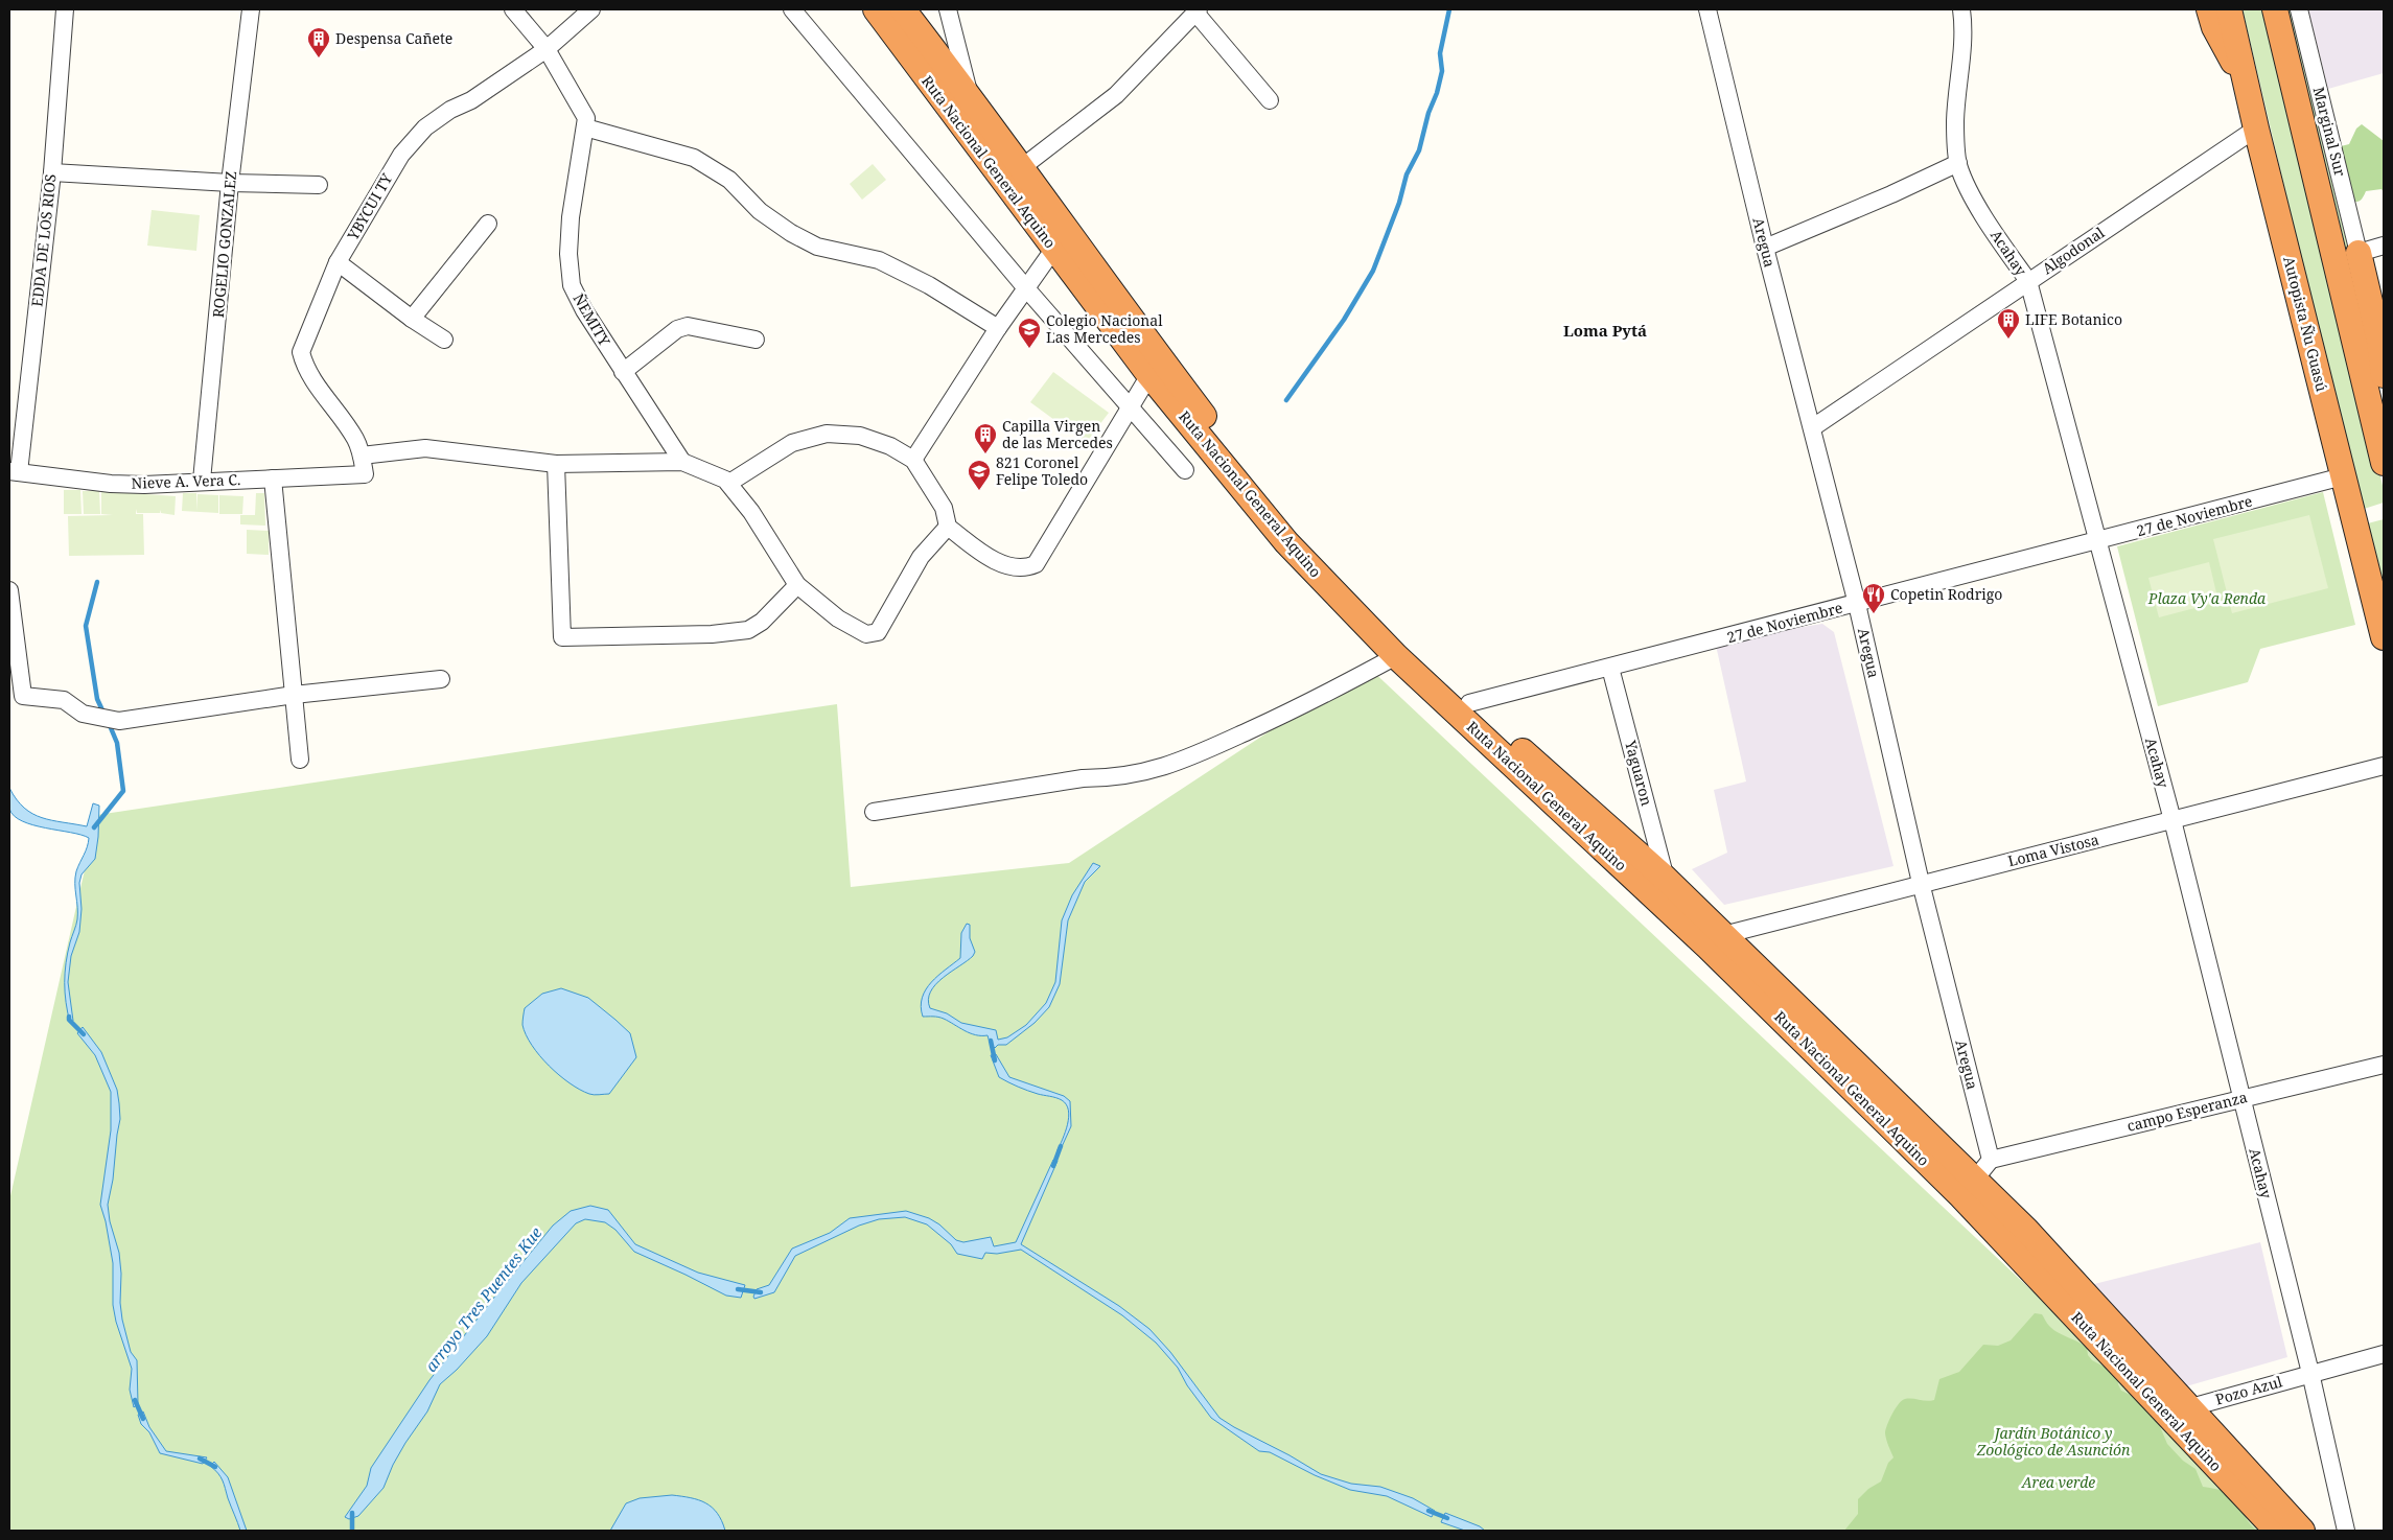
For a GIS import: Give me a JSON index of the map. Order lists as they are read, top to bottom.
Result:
{
  "streets": {
    "highway": ["Ruta Nacional General Aquino", "Autopista Ñu Guasú"],
    "street": [
      "Marginal Sur",
      "YBYCUI TY",
      "EDDA DE LOS RIOS",
      "Aregua",
      "ROGELIO GONZALEZ",
      "Algodonal",
      "Acahay",
      "ÑEMITY",
      "Nieve A. Vera C.",
      "27 de Noviembre",
      "Yaguaron",
      "Loma Vistosa",
      "campo Esperanza",
      "Pozo Azul"
    ]
  },
  "crossings": [
    ["Ruta Nacional General Aquino", "27 de Noviembre"],
    ["Ruta Nacional General Aquino", "Yaguaron"],
    ["Ruta Nacional General Aquino", "Loma Vistosa"],
    ["Ruta Nacional General Aquino", "Pozo Azul"],
    ["YBYCUI TY", "Nieve A. Vera C."],
    ["EDDA DE LOS RIOS", "Nieve A. Vera C."],
    ["Aregua", "Algodonal"],
    ["Aregua", "27 de Noviembre"],
    ["Aregua", "Loma Vistosa"],
    ["Aregua", "campo Esperanza"],
    ["ROGELIO GONZALEZ", "Nieve A. Vera C."],
    ["Algodonal", "Acahay"],
    ["Algodonal", "Autopista Ñu Guasú"],
    ["Acahay", "27 de Noviembre"],
    ["Acahay", "Loma Vistosa"],
    ["Acahay", "campo Esperanza"],
    ["Acahay", "Pozo Azul"],
    ["Autopista Ñu Guasú", "27 de Noviembre"],
    ["27 de Noviembre", "Yaguaron"]
  ],
  "districts": ["Loma Pytá"],
  "water": ["arroyo Tres Puentes Kue"],
  "parks": ["Plaza Vy'a Renda", "Jardín Botánico y Zoológico de Asunción", "Area verde"],
  "places": {
    "building": ["Despensa Cañete", "LIFE Botanico", "Capilla Virgen de las Mercedes"],
    "school or university": ["Colegio Nacional Las Mercedes", "821 Coronel Felipe Toledo"],
    "restaurant": ["Copetin Rodrigo"]
  }
}
